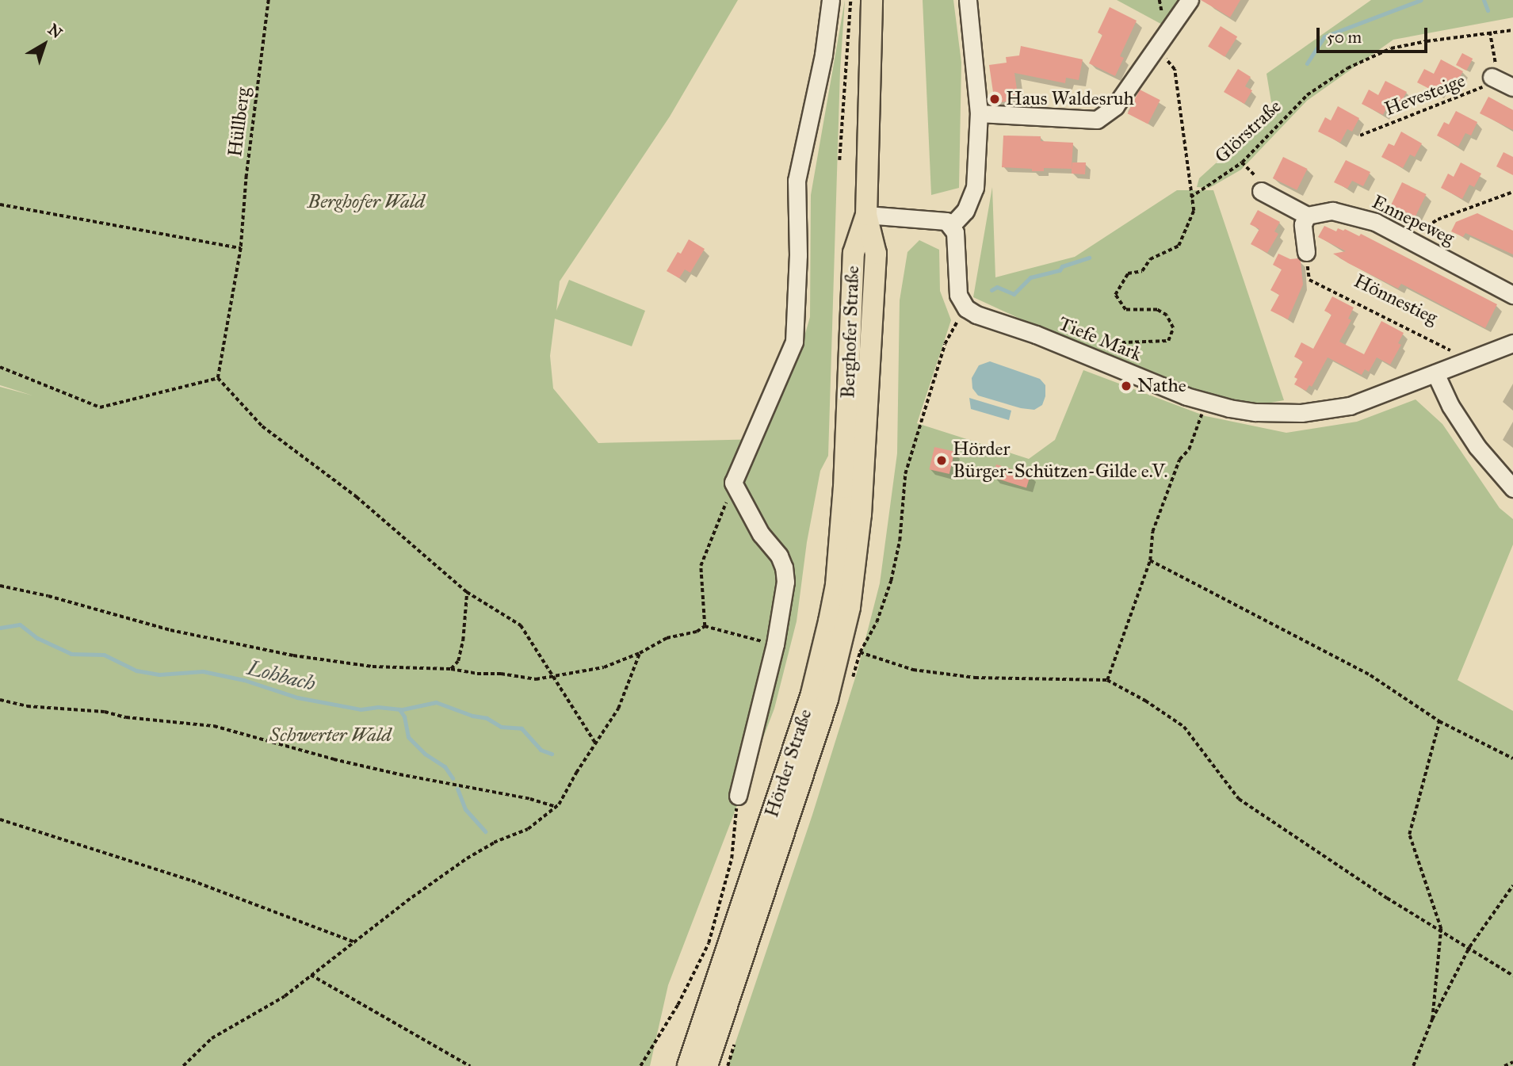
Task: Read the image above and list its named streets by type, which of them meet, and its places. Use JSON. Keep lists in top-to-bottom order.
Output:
{
  "streets": {
    "main road": ["Berghofer Straße", "Hörder Straße"],
    "street": ["Ennepeweg", "Tiefe Mark"],
    "path": [
      "Hevesteige",
      "Hüllberg",
      "Glörstraße",
      "Hönnestieg"
    ]
  },
  "crossings": [
    ["Hönnestieg", "Tiefe Mark"],
    ["Berghofer Straße", "Hörder Straße"]
  ],
  "water": ["Lohbach"],
  "parks": ["Berghofer Wald", "Schwerter Wald"],
  "places": ["Haus Waldesruh", "Nathe", "Hörder Bürger-Schützen-Gilde e.V."],
  "scale_bar": "50 m",
  "north": "top right"
}
